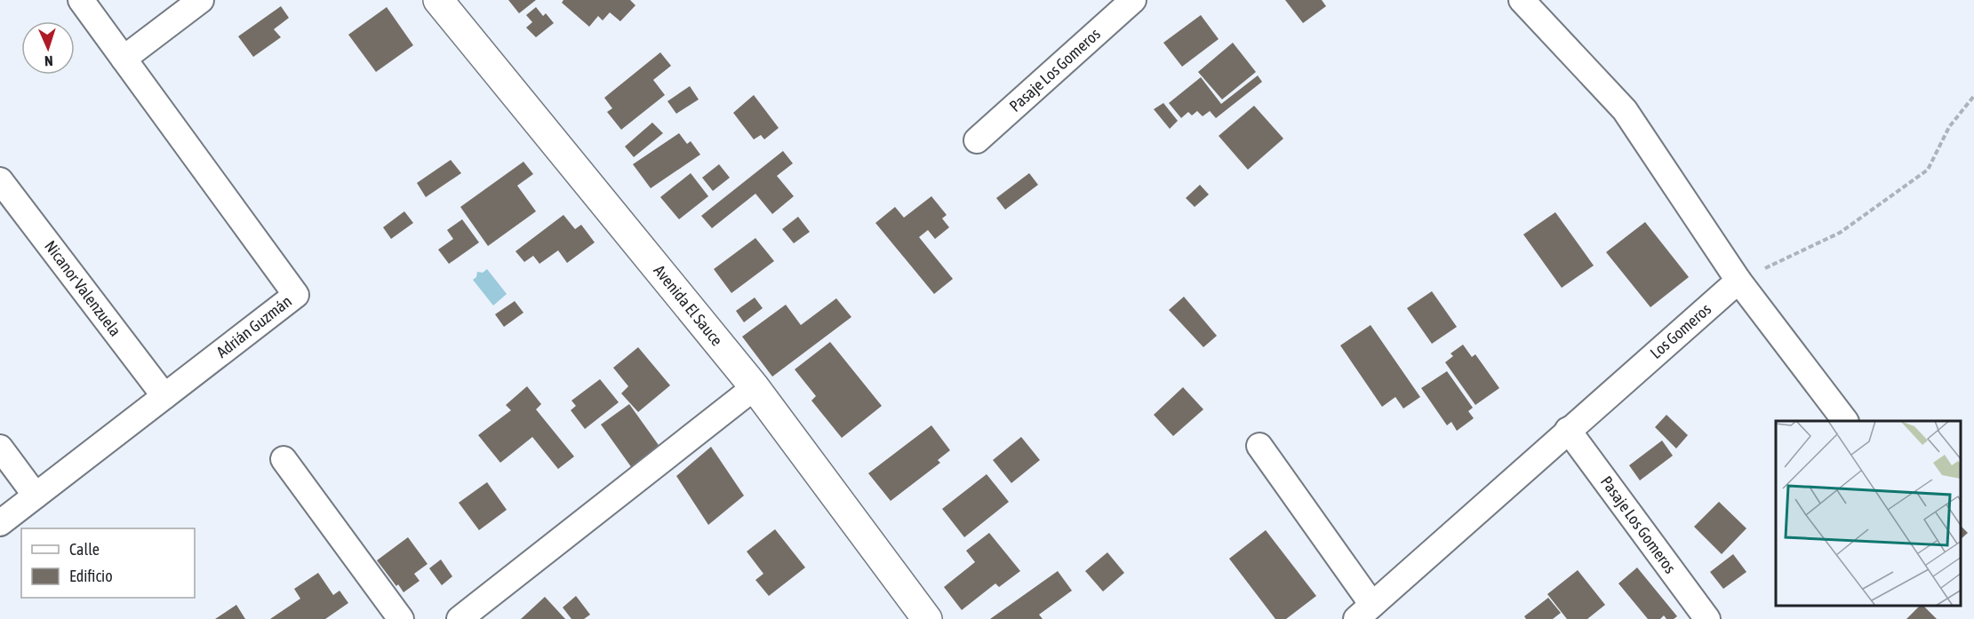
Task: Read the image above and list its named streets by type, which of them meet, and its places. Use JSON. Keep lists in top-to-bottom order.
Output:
{
  "streets": {
    "street": [
      "Pasaje Los Gomeros",
      "Nicanor Valenzuela",
      "Avenida El Sauce",
      "Adrián Guzmán",
      "Los Gomeros"
    ]
  },
  "crossings": [
    ["Pasaje Los Gomeros", "Los Gomeros"],
    ["Nicanor Valenzuela", "Adrián Guzmán"]
  ],
  "legend": ["Calle", "Edificio"],
  "north": "bottom"
}
